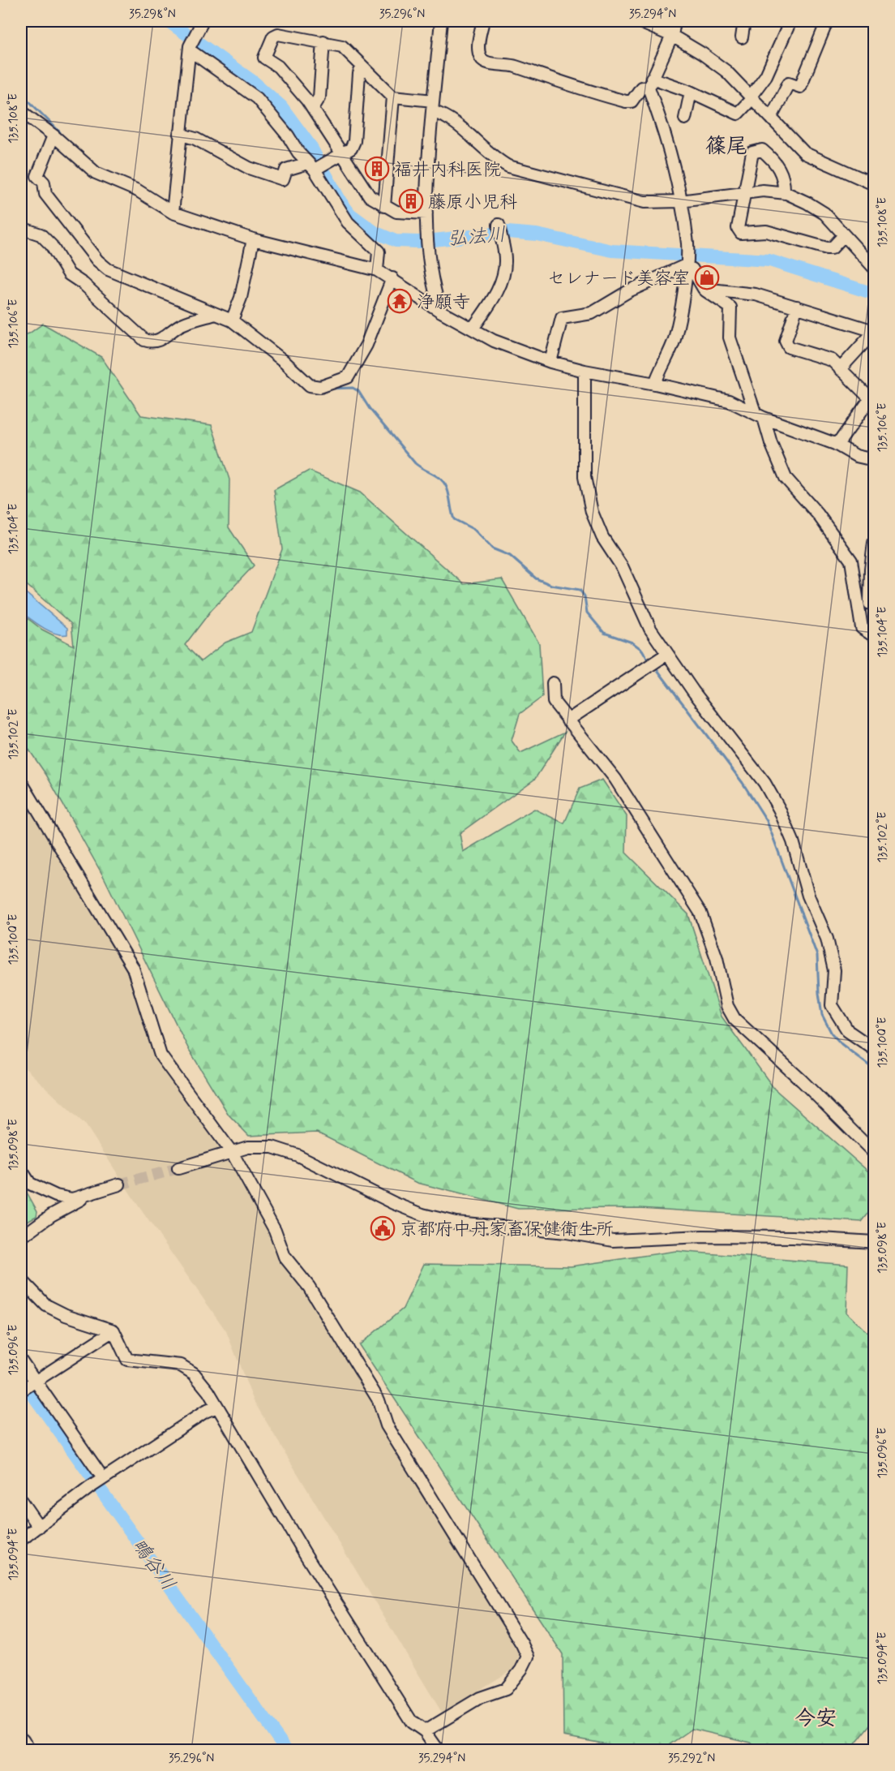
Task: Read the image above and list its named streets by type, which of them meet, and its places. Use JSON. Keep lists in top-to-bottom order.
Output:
{
  "districts": ["篠尾", "今安"],
  "water": ["弘法川", "鴫谷川"],
  "places": {
    "building": ["福井内科医院", "藤原小児科"],
    "shop": ["セレナード美容室"],
    "temple": ["浄願寺"],
    "public building": ["京都府中丹家畜保健衛生所"]
  },
  "coordinates": [
    "35.298°N",
    "35.296°N",
    "35.294°N",
    "135.108°E",
    "135.106°E",
    "135.104°E",
    "135.102°E",
    "135.100°E",
    "135.098°E",
    "135.096°E",
    "135.094°E",
    "35.292°N"
  ]
}
